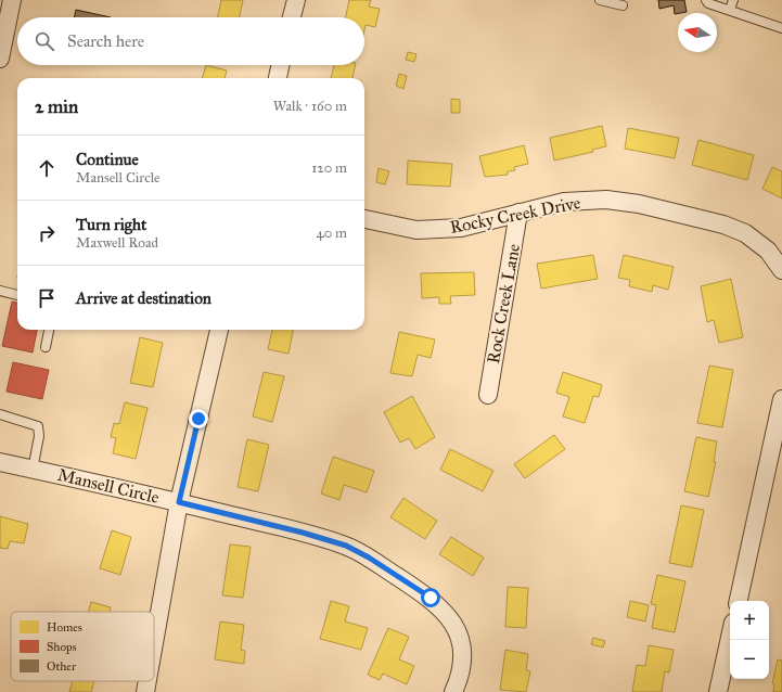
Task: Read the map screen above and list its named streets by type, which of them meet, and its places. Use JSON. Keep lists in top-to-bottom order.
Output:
{
  "streets": {
    "street": ["Rocky Creek Drive", "Rock Creek Lane", "Mansell Circle"]
  },
  "crossings": [
    ["Rocky Creek Drive", "Rock Creek Lane"]
  ],
  "legend": ["Homes", "Shops", "Other"],
  "north": "left",
  "page": {
    "search": "Search here",
    "heading": ["2 min", "Walk · 160 m"],
    "list": [
      ["Continue", "Mansell Circle", "120 m"],
      ["Turn right", "Maxwell Road", "40 m"],
      "Arrive at destination"
    ],
    "map_buttons": ["+", "−"]
  }
}
